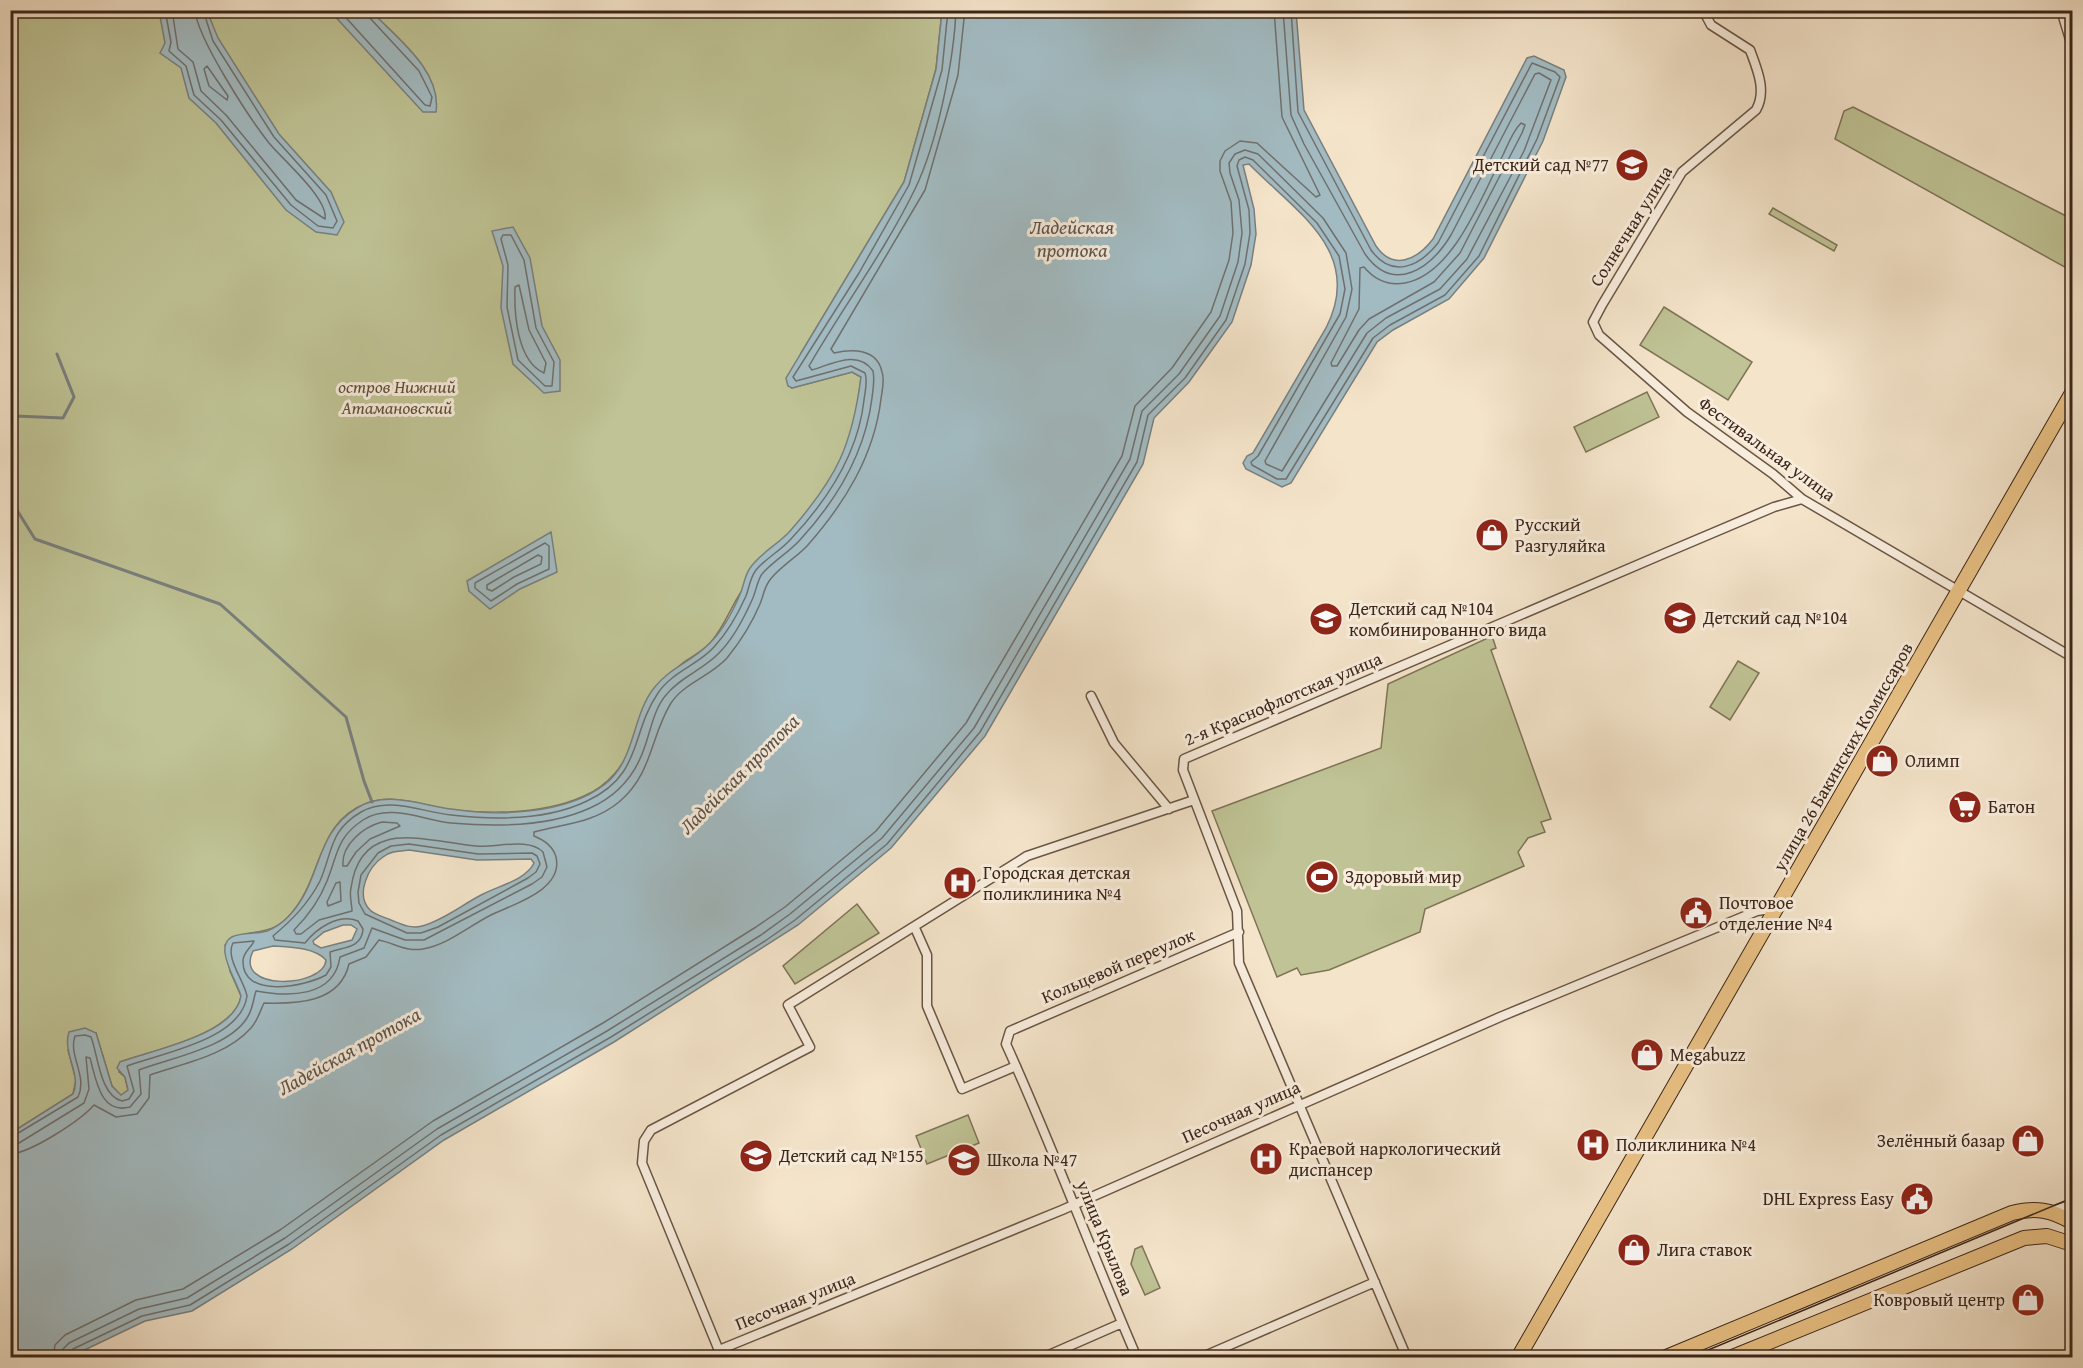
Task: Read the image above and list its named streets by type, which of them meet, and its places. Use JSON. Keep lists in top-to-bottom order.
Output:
{
  "streets": {
    "main road": ["улица 26 Бакинских Комиссаров"],
    "street": [
      "Солнечная улица",
      "Фестивальная улица",
      "2-я Краснофлотская улица",
      "Кольцевой переулок",
      "Песочная улица",
      "улица Крылова"
    ]
  },
  "crossings": [
    ["Солнечная улица", "Фестивальная улица"],
    ["Фестивальная улица", "2-я Краснофлотская улица"],
    ["Фестивальная улица", "улица 26 Бакинских Комиссаров"],
    ["улица 26 Бакинских Комиссаров", "Песочная улица"],
    ["Кольцевой переулок", "улица Крылова"],
    ["Песочная улица", "улица Крылова"]
  ],
  "water": ["Ладейская протока"],
  "parks": ["остров Нижний Атамановский"],
  "places": {
    "school or university": [
      "Детский сад №77",
      "Детский сад №104",
      "Детский сад №104 комбинированного вида",
      "Детский сад №155",
      "Школа №47"
    ],
    "shop": [
      "Русский Разгуляйка",
      "Олимп",
      "Megabuzz",
      "Зелённый базар",
      "Лига ставок",
      "Ковровый центр"
    ],
    "supermarket": ["Батон"],
    "sports": ["Здоровый мир"],
    "hospital": ["Городская детская поликлиника №4", "Поликлиника №4", "Краевой наркологический диспансер"],
    "public building": ["Почтовое отделение №4", "DHL Express Easy"]
  }
}
